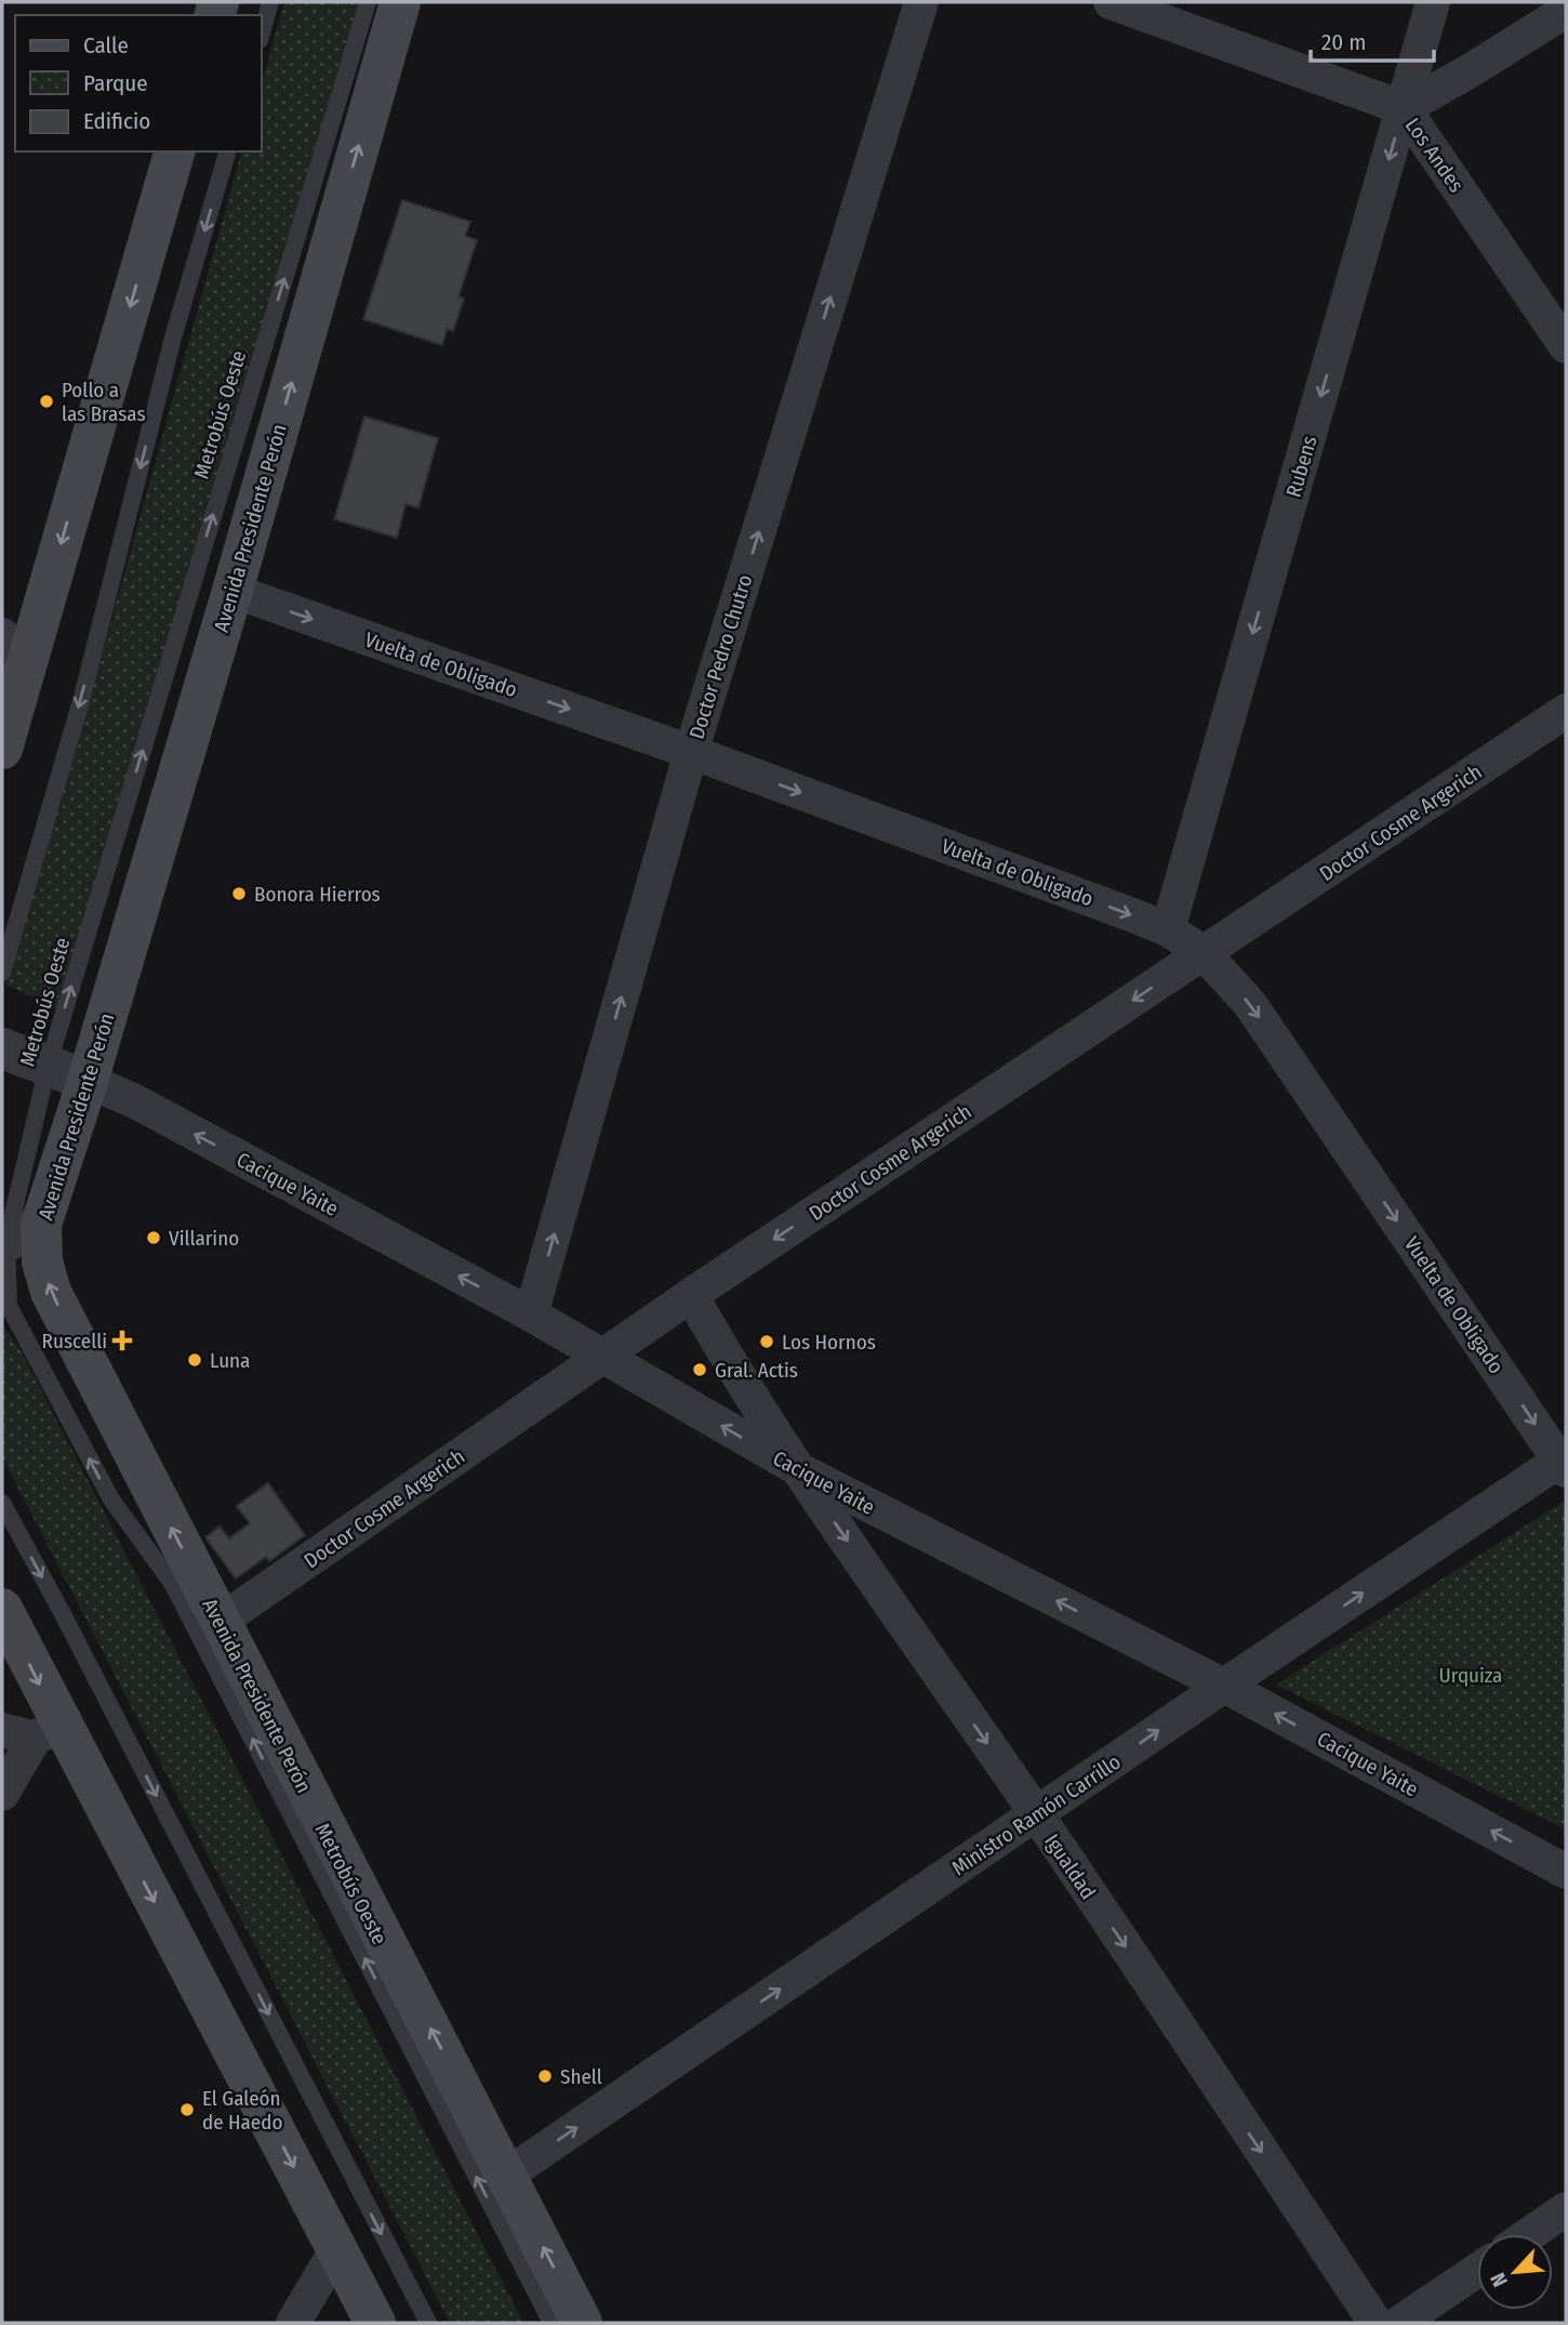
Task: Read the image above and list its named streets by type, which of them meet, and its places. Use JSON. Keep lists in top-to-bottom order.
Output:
{
  "streets": {
    "main road": ["Avenida Presidente Perón"],
    "street": [
      "Los Andes",
      "Rubens",
      "Doctor Pedro Chutro",
      "Vuelta de Obligado",
      "Doctor Cosme Argerich",
      "Cacique Yaite",
      "Ministro Ramón Carrillo",
      "Igualdad"
    ],
    "lane": ["Metrobús Oeste"]
  },
  "crossings": [
    ["Los Andes", "Rubens"],
    ["Metrobús Oeste", "Avenida Presidente Perón"],
    ["Rubens", "Vuelta de Obligado"],
    ["Avenida Presidente Perón", "Vuelta de Obligado"],
    ["Avenida Presidente Perón", "Doctor Cosme Argerich"],
    ["Avenida Presidente Perón", "Cacique Yaite"],
    ["Avenida Presidente Perón", "Ministro Ramón Carrillo"],
    ["Doctor Pedro Chutro", "Vuelta de Obligado"],
    ["Doctor Pedro Chutro", "Cacique Yaite"],
    ["Vuelta de Obligado", "Doctor Cosme Argerich"],
    ["Vuelta de Obligado", "Ministro Ramón Carrillo"],
    ["Doctor Cosme Argerich", "Cacique Yaite"],
    ["Doctor Cosme Argerich", "Igualdad"],
    ["Cacique Yaite", "Ministro Ramón Carrillo"],
    ["Cacique Yaite", "Igualdad"],
    ["Ministro Ramón Carrillo", "Igualdad"]
  ],
  "one_way": [
    "Rubens",
    "Doctor Pedro Chutro",
    "Vuelta de Obligado",
    "Doctor Cosme Argerich",
    "Cacique Yaite",
    "Ministro Ramón Carrillo",
    "Igualdad"
  ],
  "parks": ["Urquiza"],
  "places": {
    "other": [
      "Pollo a las Brasas",
      "Bonora Hierros",
      "Villarino",
      "Los Hornos",
      "Luna",
      "Gral. Actis",
      "Shell",
      "El Galeón de Haedo"
    ],
    "health": ["Ruscelli"]
  },
  "legend": ["Calle", "Parque", "Edificio"],
  "scale_bar": "20 m",
  "north": "bottom left"
}
